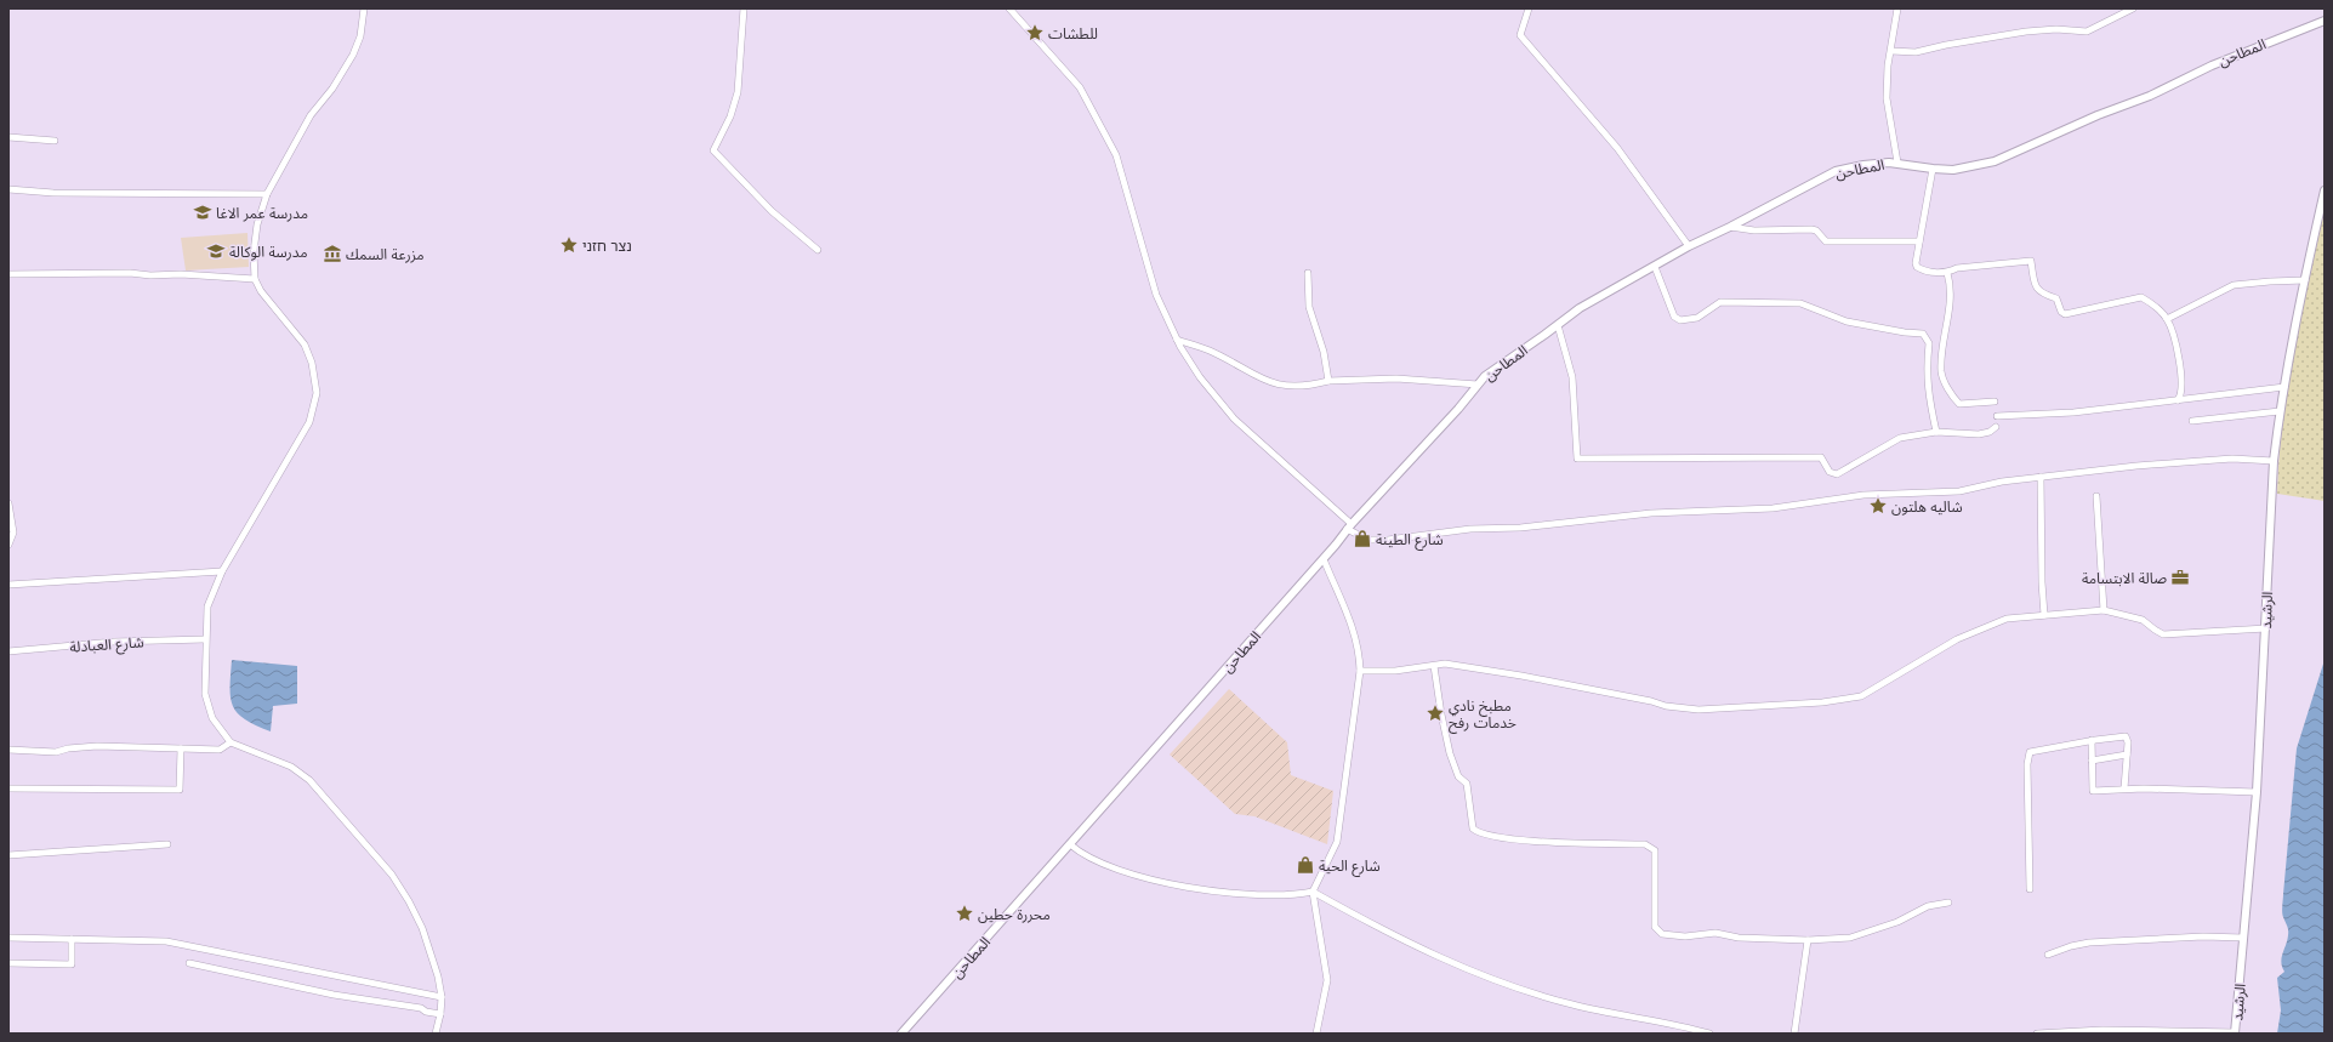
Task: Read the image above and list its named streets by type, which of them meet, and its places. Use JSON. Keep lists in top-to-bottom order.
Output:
{
  "streets": {
    "main road": ["المطاحن", "الرشيد"],
    "street": ["شارع العبادلة"]
  },
  "places": {
    "place": [
      "للطشات",
      "נצר חזני",
      "شاليه هلتون",
      "مطبخ نادي خدمات رفح",
      "محررة حطين"
    ],
    "school or university": ["مدرسة عمر الاغا", "مدرسة الوكالة"],
    "museum": ["مزرعة السمك"],
    "shop": ["شارع الطينة", "شارع الحية"],
    "office": ["صالة الابتسامة"]
  }
}
